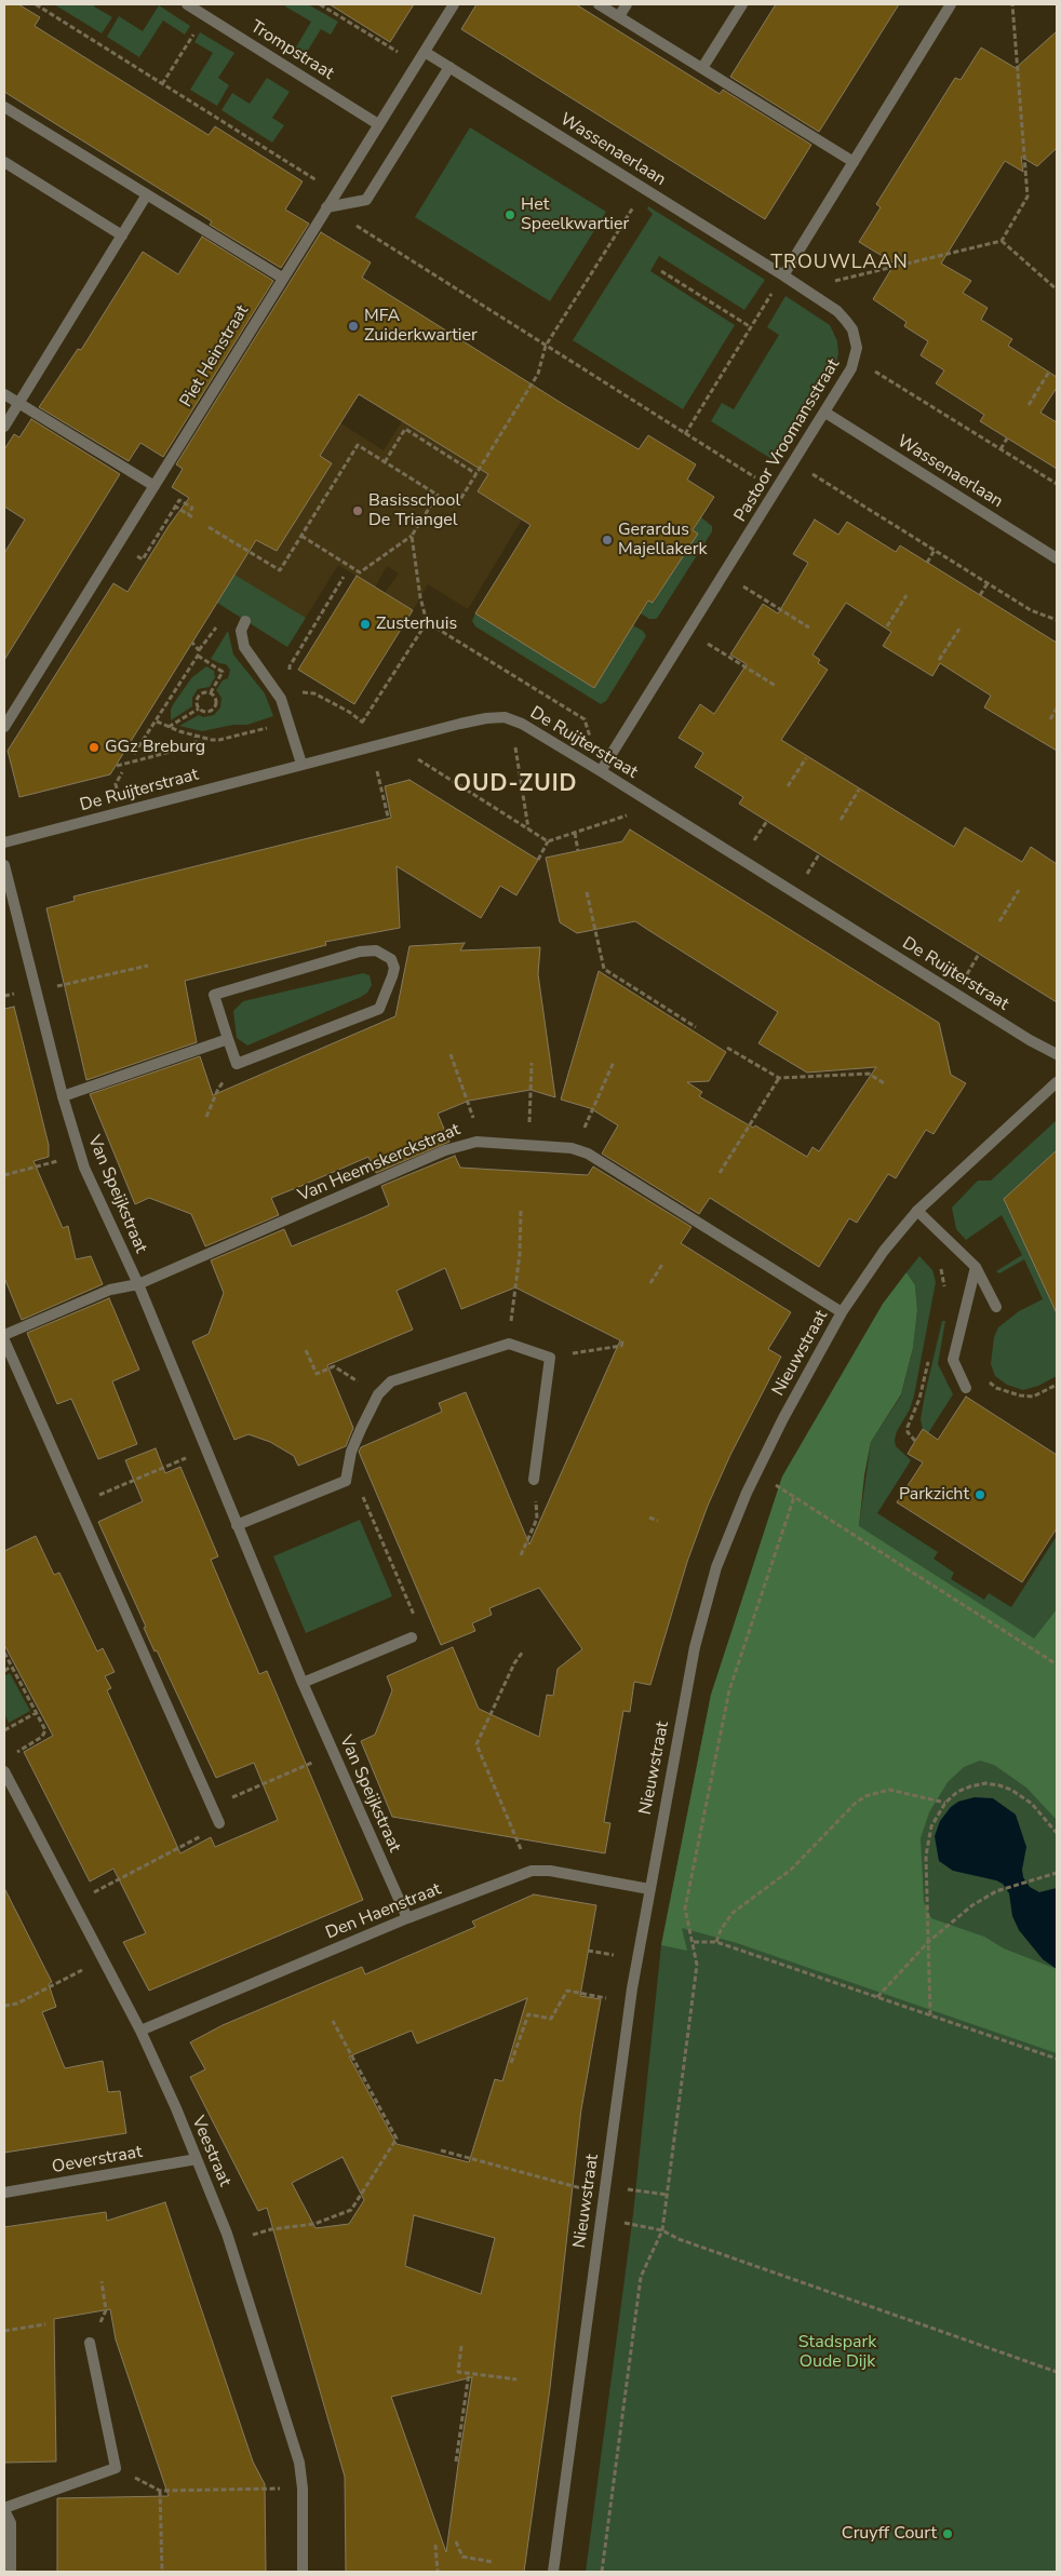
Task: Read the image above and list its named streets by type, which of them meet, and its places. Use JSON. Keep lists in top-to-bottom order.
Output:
{
  "streets": {
    "street": [
      "Trompstraat",
      "Wassenaerlaan",
      "Piet Heinstraat",
      "Pastoor Vroomansstraat",
      "De Ruijterstraat",
      "Van Heemskerckstraat",
      "Van Speijkstraat",
      "Nieuwstraat",
      "Den Haenstraat",
      "Veestraat",
      "Oeverstraat"
    ]
  },
  "crossings": [
    ["Trompstraat", "Piet Heinstraat"],
    ["Wassenaerlaan", "Piet Heinstraat"],
    ["Wassenaerlaan", "Pastoor Vroomansstraat"],
    ["Pastoor Vroomansstraat", "De Ruijterstraat"],
    ["Van Heemskerckstraat", "Van Speijkstraat"],
    ["Van Heemskerckstraat", "Nieuwstraat"],
    ["Van Speijkstraat", "Den Haenstraat"],
    ["Nieuwstraat", "Den Haenstraat"],
    ["Den Haenstraat", "Veestraat"],
    ["Veestraat", "Oeverstraat"]
  ],
  "districts": ["TROUWLAAN", "OUD-ZUID"],
  "parks": ["Stadspark Oude Dijk"],
  "places": [
    "Het Speelkwartier",
    "MFA Zuiderkwartier",
    "Basisschool De Triangel",
    "Gerardus Majellakerk",
    "Zusterhuis",
    "GGz Breburg",
    "Parkzicht",
    "Cruyff Court"
  ]
}
